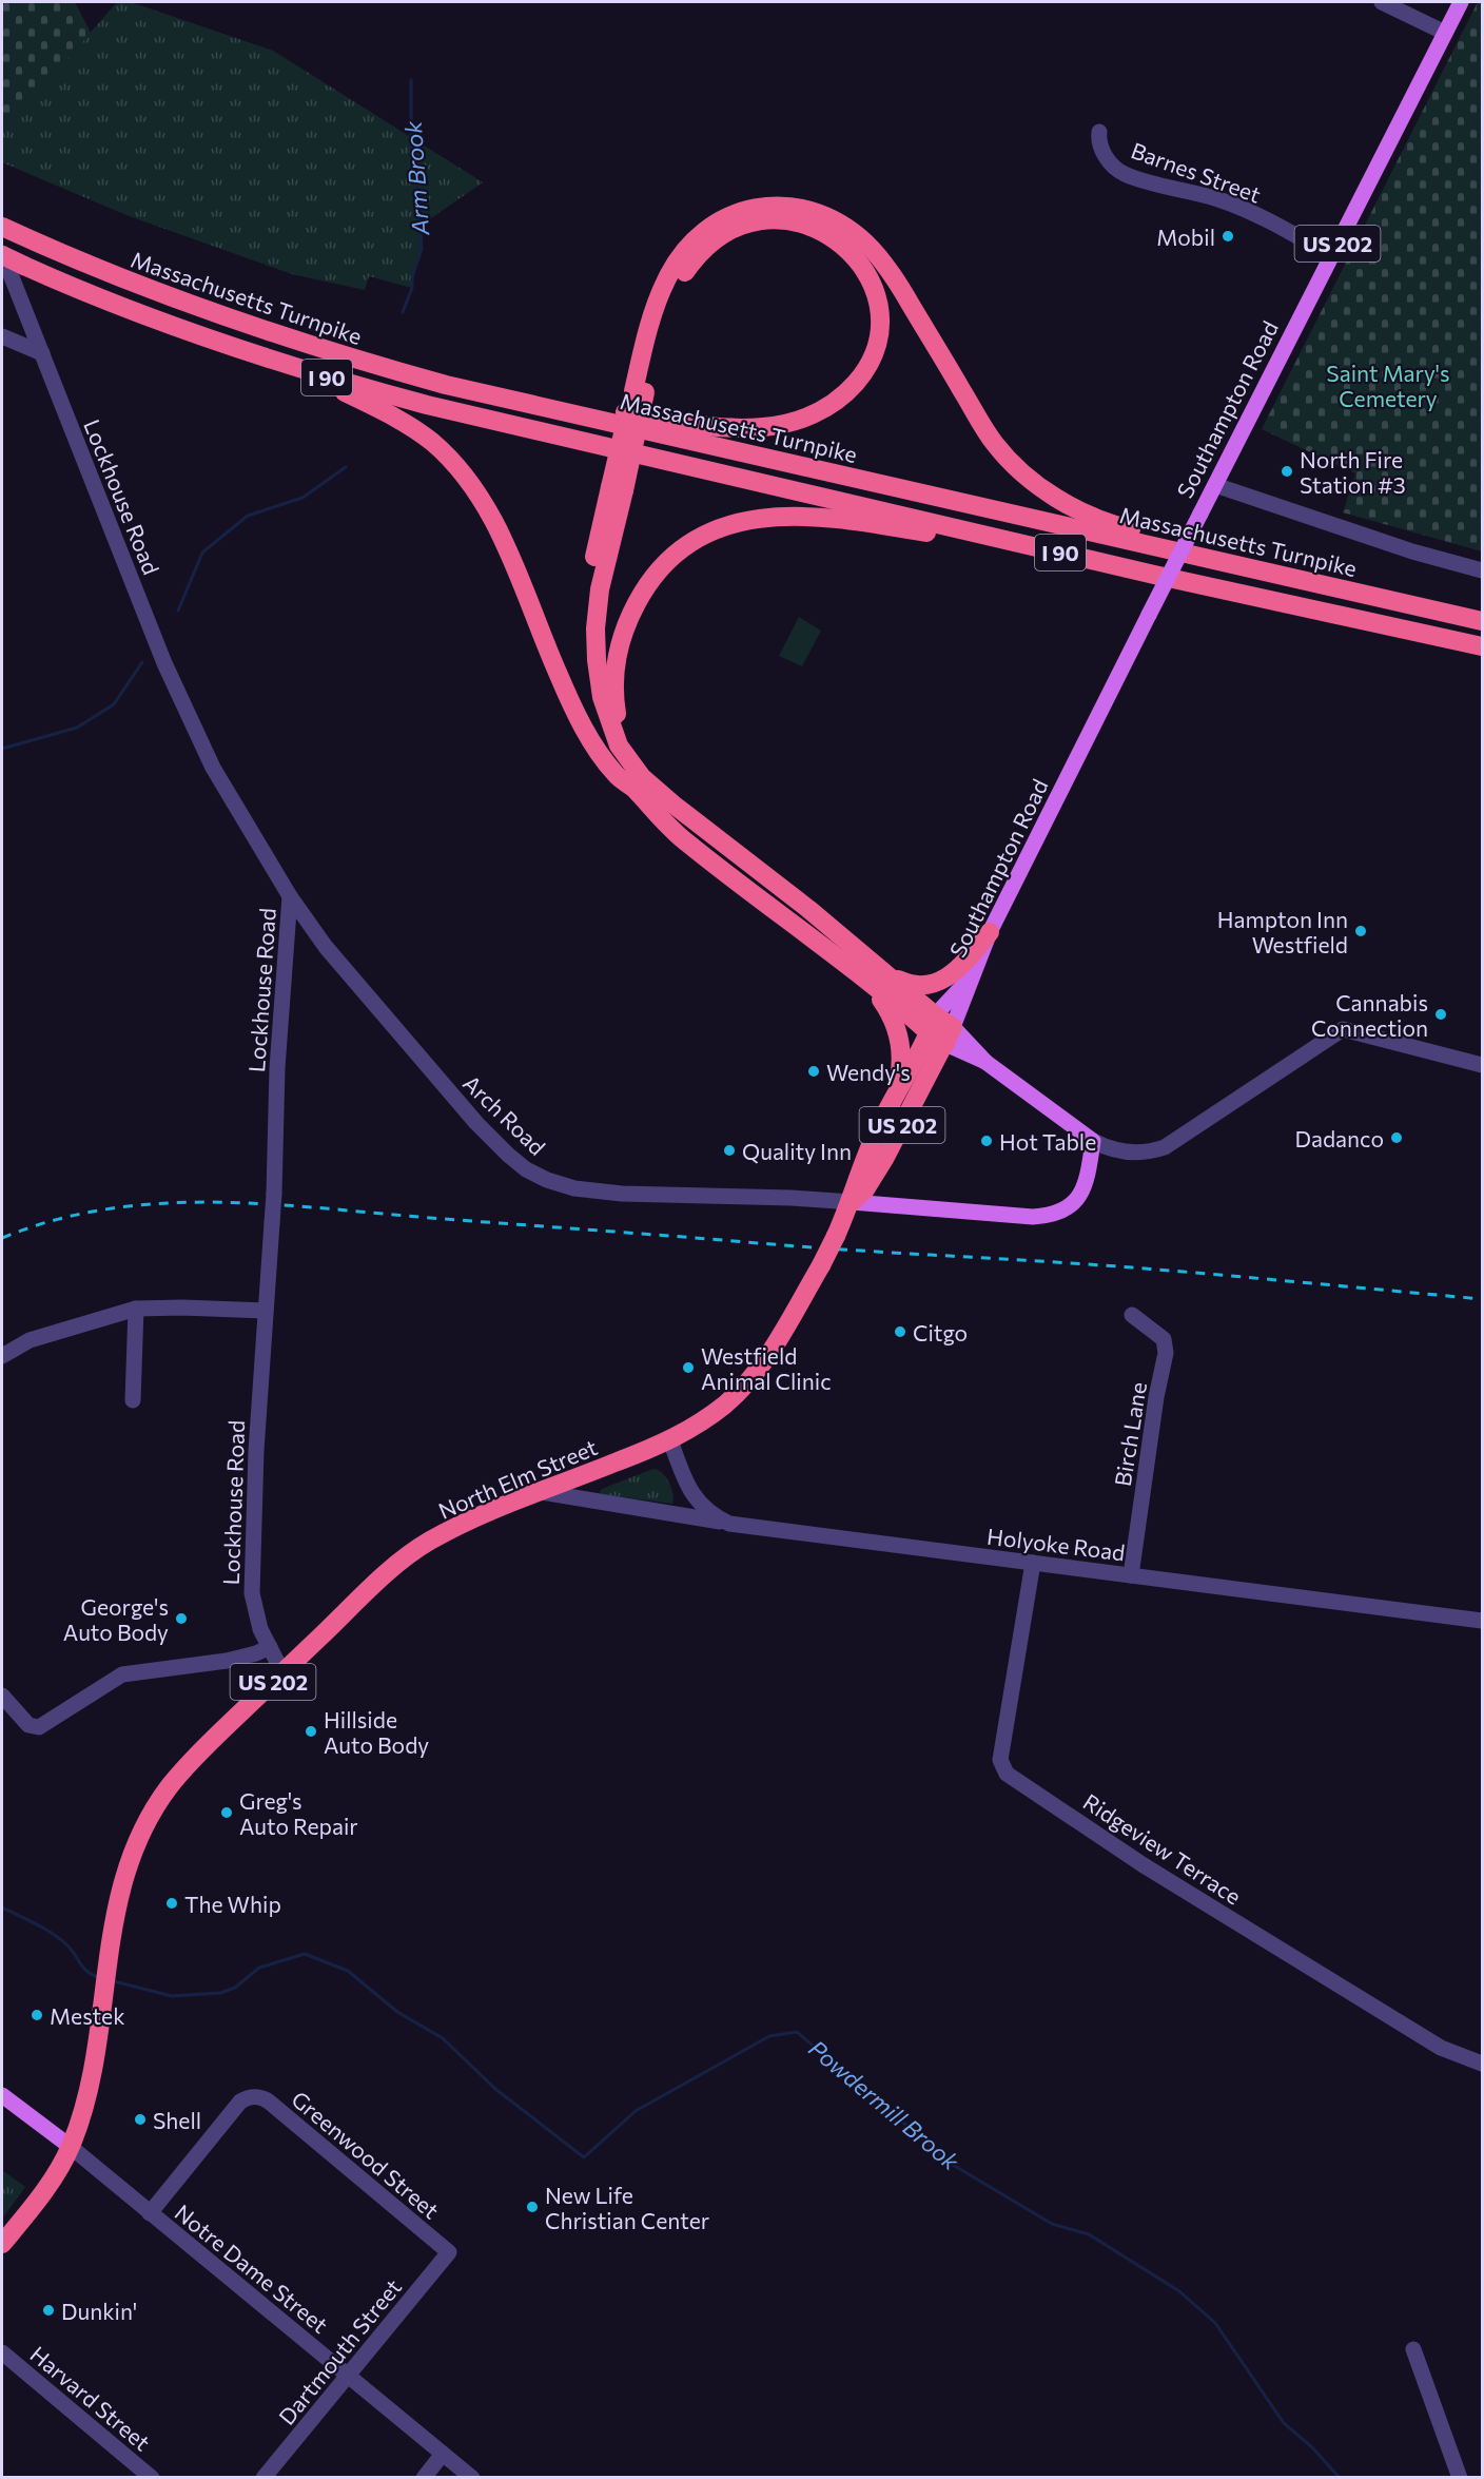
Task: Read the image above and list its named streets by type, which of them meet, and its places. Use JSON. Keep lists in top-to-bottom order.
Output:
{
  "streets": {
    "highway": [
      "US 202",
      "Massachusetts Turnpike",
      "I 90",
      "Southampton Road",
      "North Elm Street"
    ],
    "main road": ["Notre Dame Street"],
    "street": [
      "Barnes Street",
      "Lockhouse Road",
      "Arch Road",
      "Birch Lane",
      "Holyoke Road",
      "Ridgeview Terrace",
      "Greenwood Street",
      "Dartmouth Street",
      "Harvard Street"
    ]
  },
  "crossings": [
    ["Barnes Street", "Southampton Road"],
    ["I 90", "Lockhouse Road"],
    ["Southampton Road", "Arch Road"],
    ["Southampton Road", "North Elm Street"],
    ["Lockhouse Road", "Arch Road"],
    ["Lockhouse Road", "North Elm Street"],
    ["Birch Lane", "Holyoke Road"],
    ["North Elm Street", "Holyoke Road"],
    ["North Elm Street", "Notre Dame Street"],
    ["Holyoke Road", "Ridgeview Terrace"],
    ["Greenwood Street", "Notre Dame Street"],
    ["Greenwood Street", "Dartmouth Street"],
    ["Notre Dame Street", "Dartmouth Street"]
  ],
  "water": ["Arm Brook", "Powdermill Brook"],
  "parks": ["Saint Mary's Cemetery"],
  "places": [
    "Mobil",
    "North Fire Station #3",
    "Hampton Inn Westfield",
    "Cannabis Connection",
    "Wendy's",
    "Dadanco",
    "Hot Table",
    "Quality Inn",
    "Citgo",
    "Westfield Animal Clinic",
    "George's Auto Body",
    "Hillside Auto Body",
    "Greg's Auto Repair",
    "The Whip",
    "Mestek",
    "Shell",
    "New Life Christian Center",
    "Dunkin'"
  ]
}
